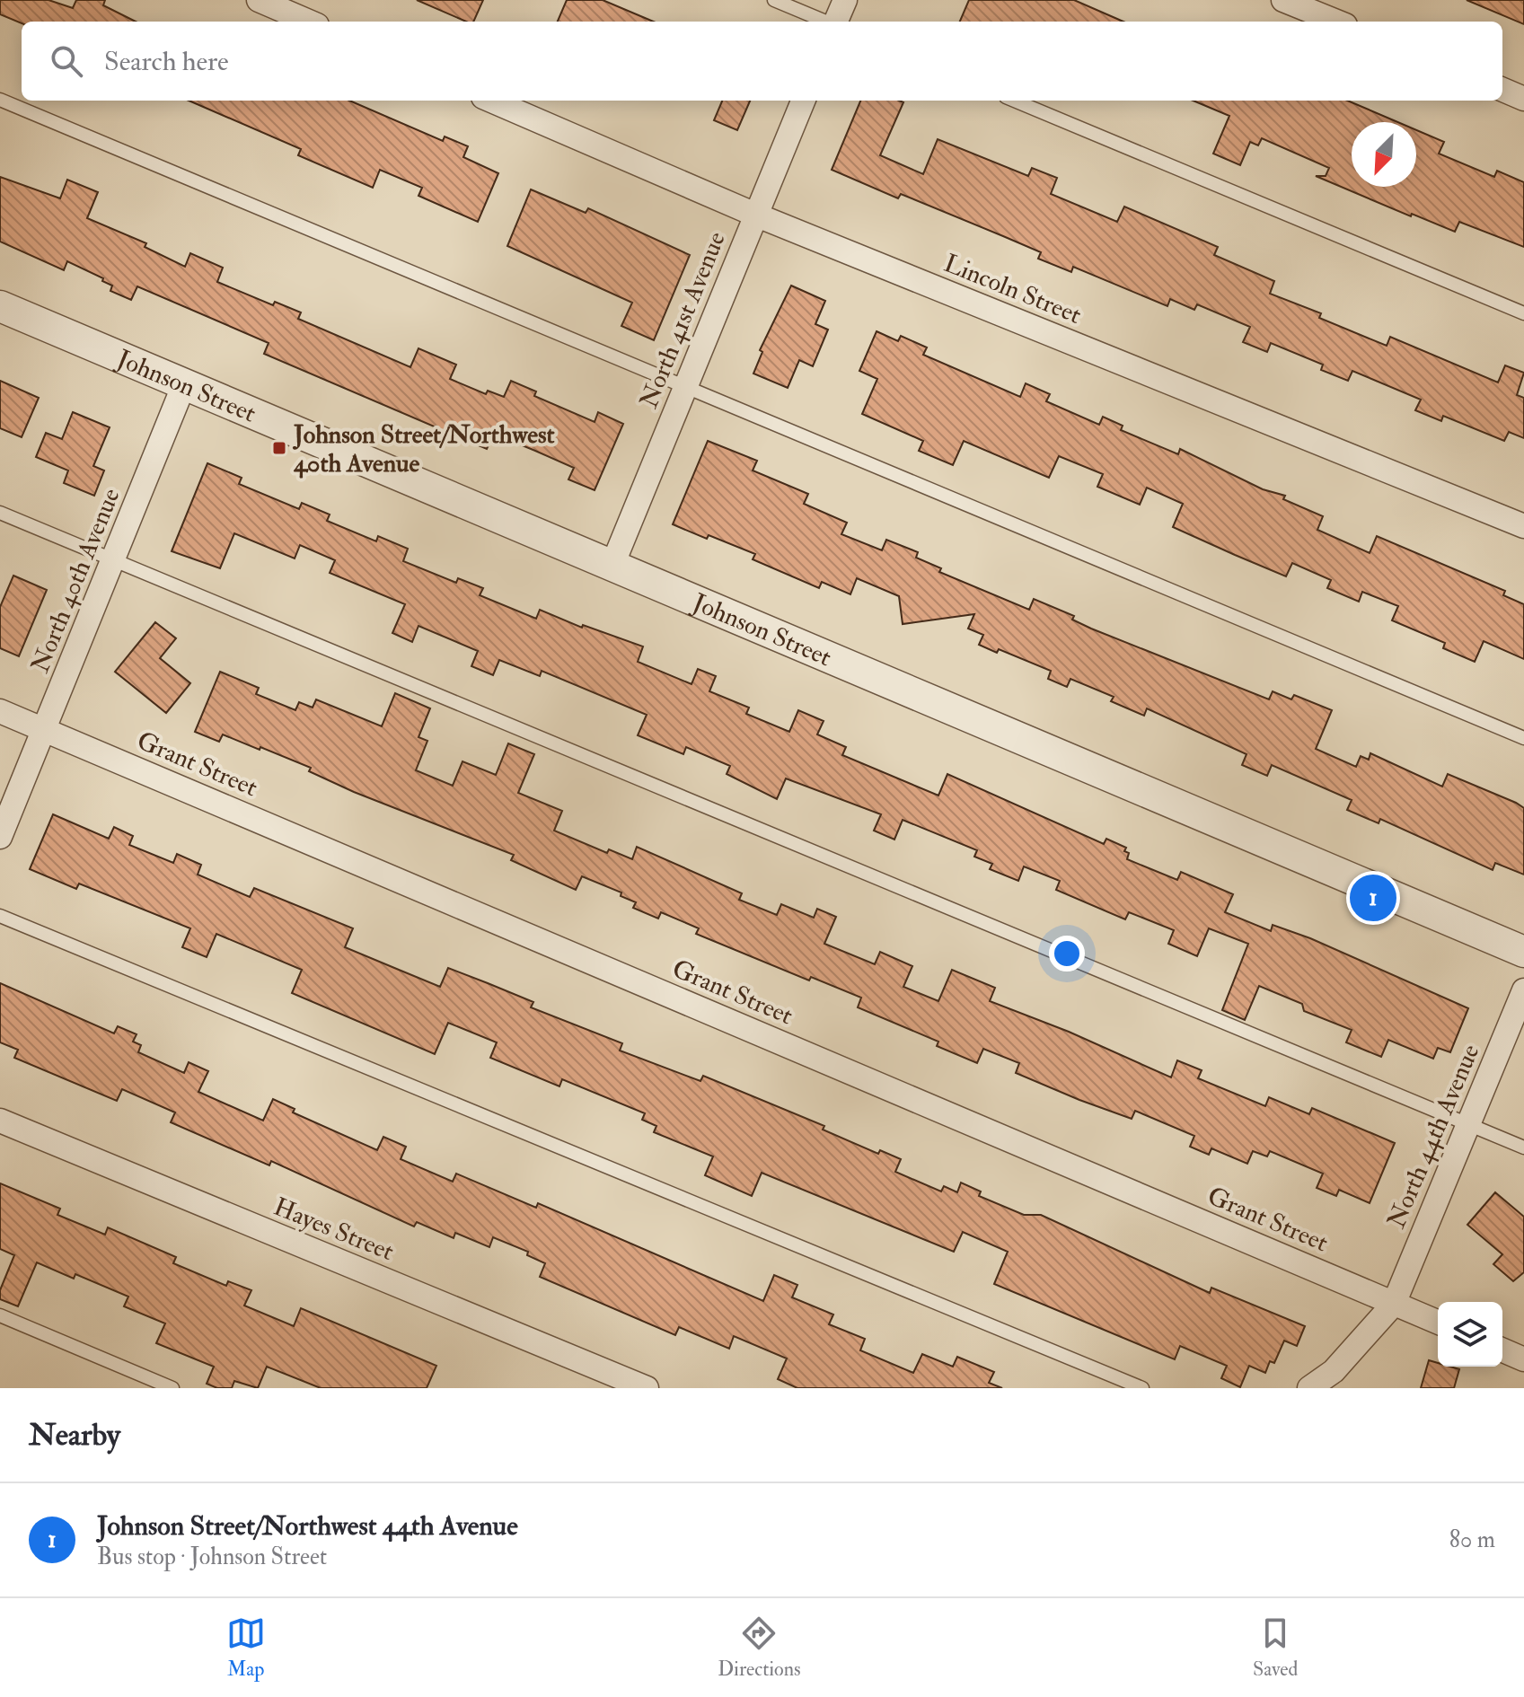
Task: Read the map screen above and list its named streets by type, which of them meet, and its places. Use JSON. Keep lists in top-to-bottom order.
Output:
{
  "streets": {
    "street": [
      "Lincoln Street",
      "North 41st Avenue",
      "Johnson Street",
      "North 40th Avenue",
      "Grant Street",
      "North 44th Avenue",
      "Hayes Street"
    ]
  },
  "crossings": [
    ["Lincoln Street", "North 41st Avenue"],
    ["North 41st Avenue", "Johnson Street"],
    ["Johnson Street", "North 40th Avenue"],
    ["North 40th Avenue", "Grant Street"],
    ["Grant Street", "North 44th Avenue"]
  ],
  "places": {
    "transit": ["Johnson Street/Northwest 40th Avenue"]
  },
  "north": "bottom left",
  "page": {
    "search": "Search here",
    "pins": "1",
    "heading": "Nearby",
    "list": [
      {
        "mark": "1",
        "name": "Johnson Street/Northwest 44th Avenue",
        "note": "Bus stop · Johnson Street",
        "value": "80 m"
      }
    ],
    "nav": ["Map", "Directions", "Saved"]
  }
}
